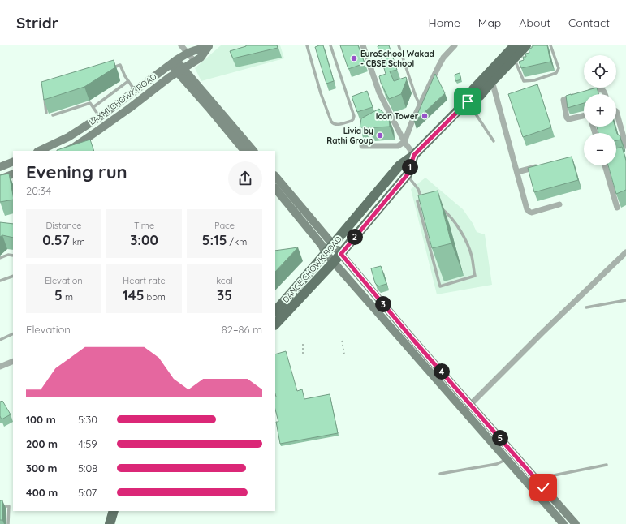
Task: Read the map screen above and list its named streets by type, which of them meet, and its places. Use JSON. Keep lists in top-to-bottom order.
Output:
{
  "streets": {
    "main road": ["LAXMI CHOWK ROAD", "DANGE CHOWK ROAD"]
  },
  "places": ["EuroSchool Wakad - CBSE School", "Icon Tower", "Livia by Rathi Group"],
  "page": {
    "header": "Stridr",
    "nav": [
      "Home",
      "Map",
      "About",
      "Contact"
    ],
    "map_buttons": ["+", "−"],
    "heading": ["Evening run", "20:34"],
    "pins": [
      "1",
      "2",
      "3",
      "4",
      "5"
    ],
    "stats": [
      ["Distance", "0.57 km"],
      ["Time", "3:00"],
      ["Pace", "5:15 /km"],
      ["Elevation", "5 m"],
      ["Heart rate", "145 bpm"],
      ["kcal", "35"]
    ],
    "chart": ["Elevation", "82–86 m"],
    "list": [
      {
        "name": "100 m",
        "note": "5:30"
      },
      {
        "name": "200 m",
        "note": "4:59"
      },
      {
        "name": "300 m",
        "note": "5:08"
      },
      {
        "name": "400 m",
        "note": "5:07"
      }
    ]
  }
}
